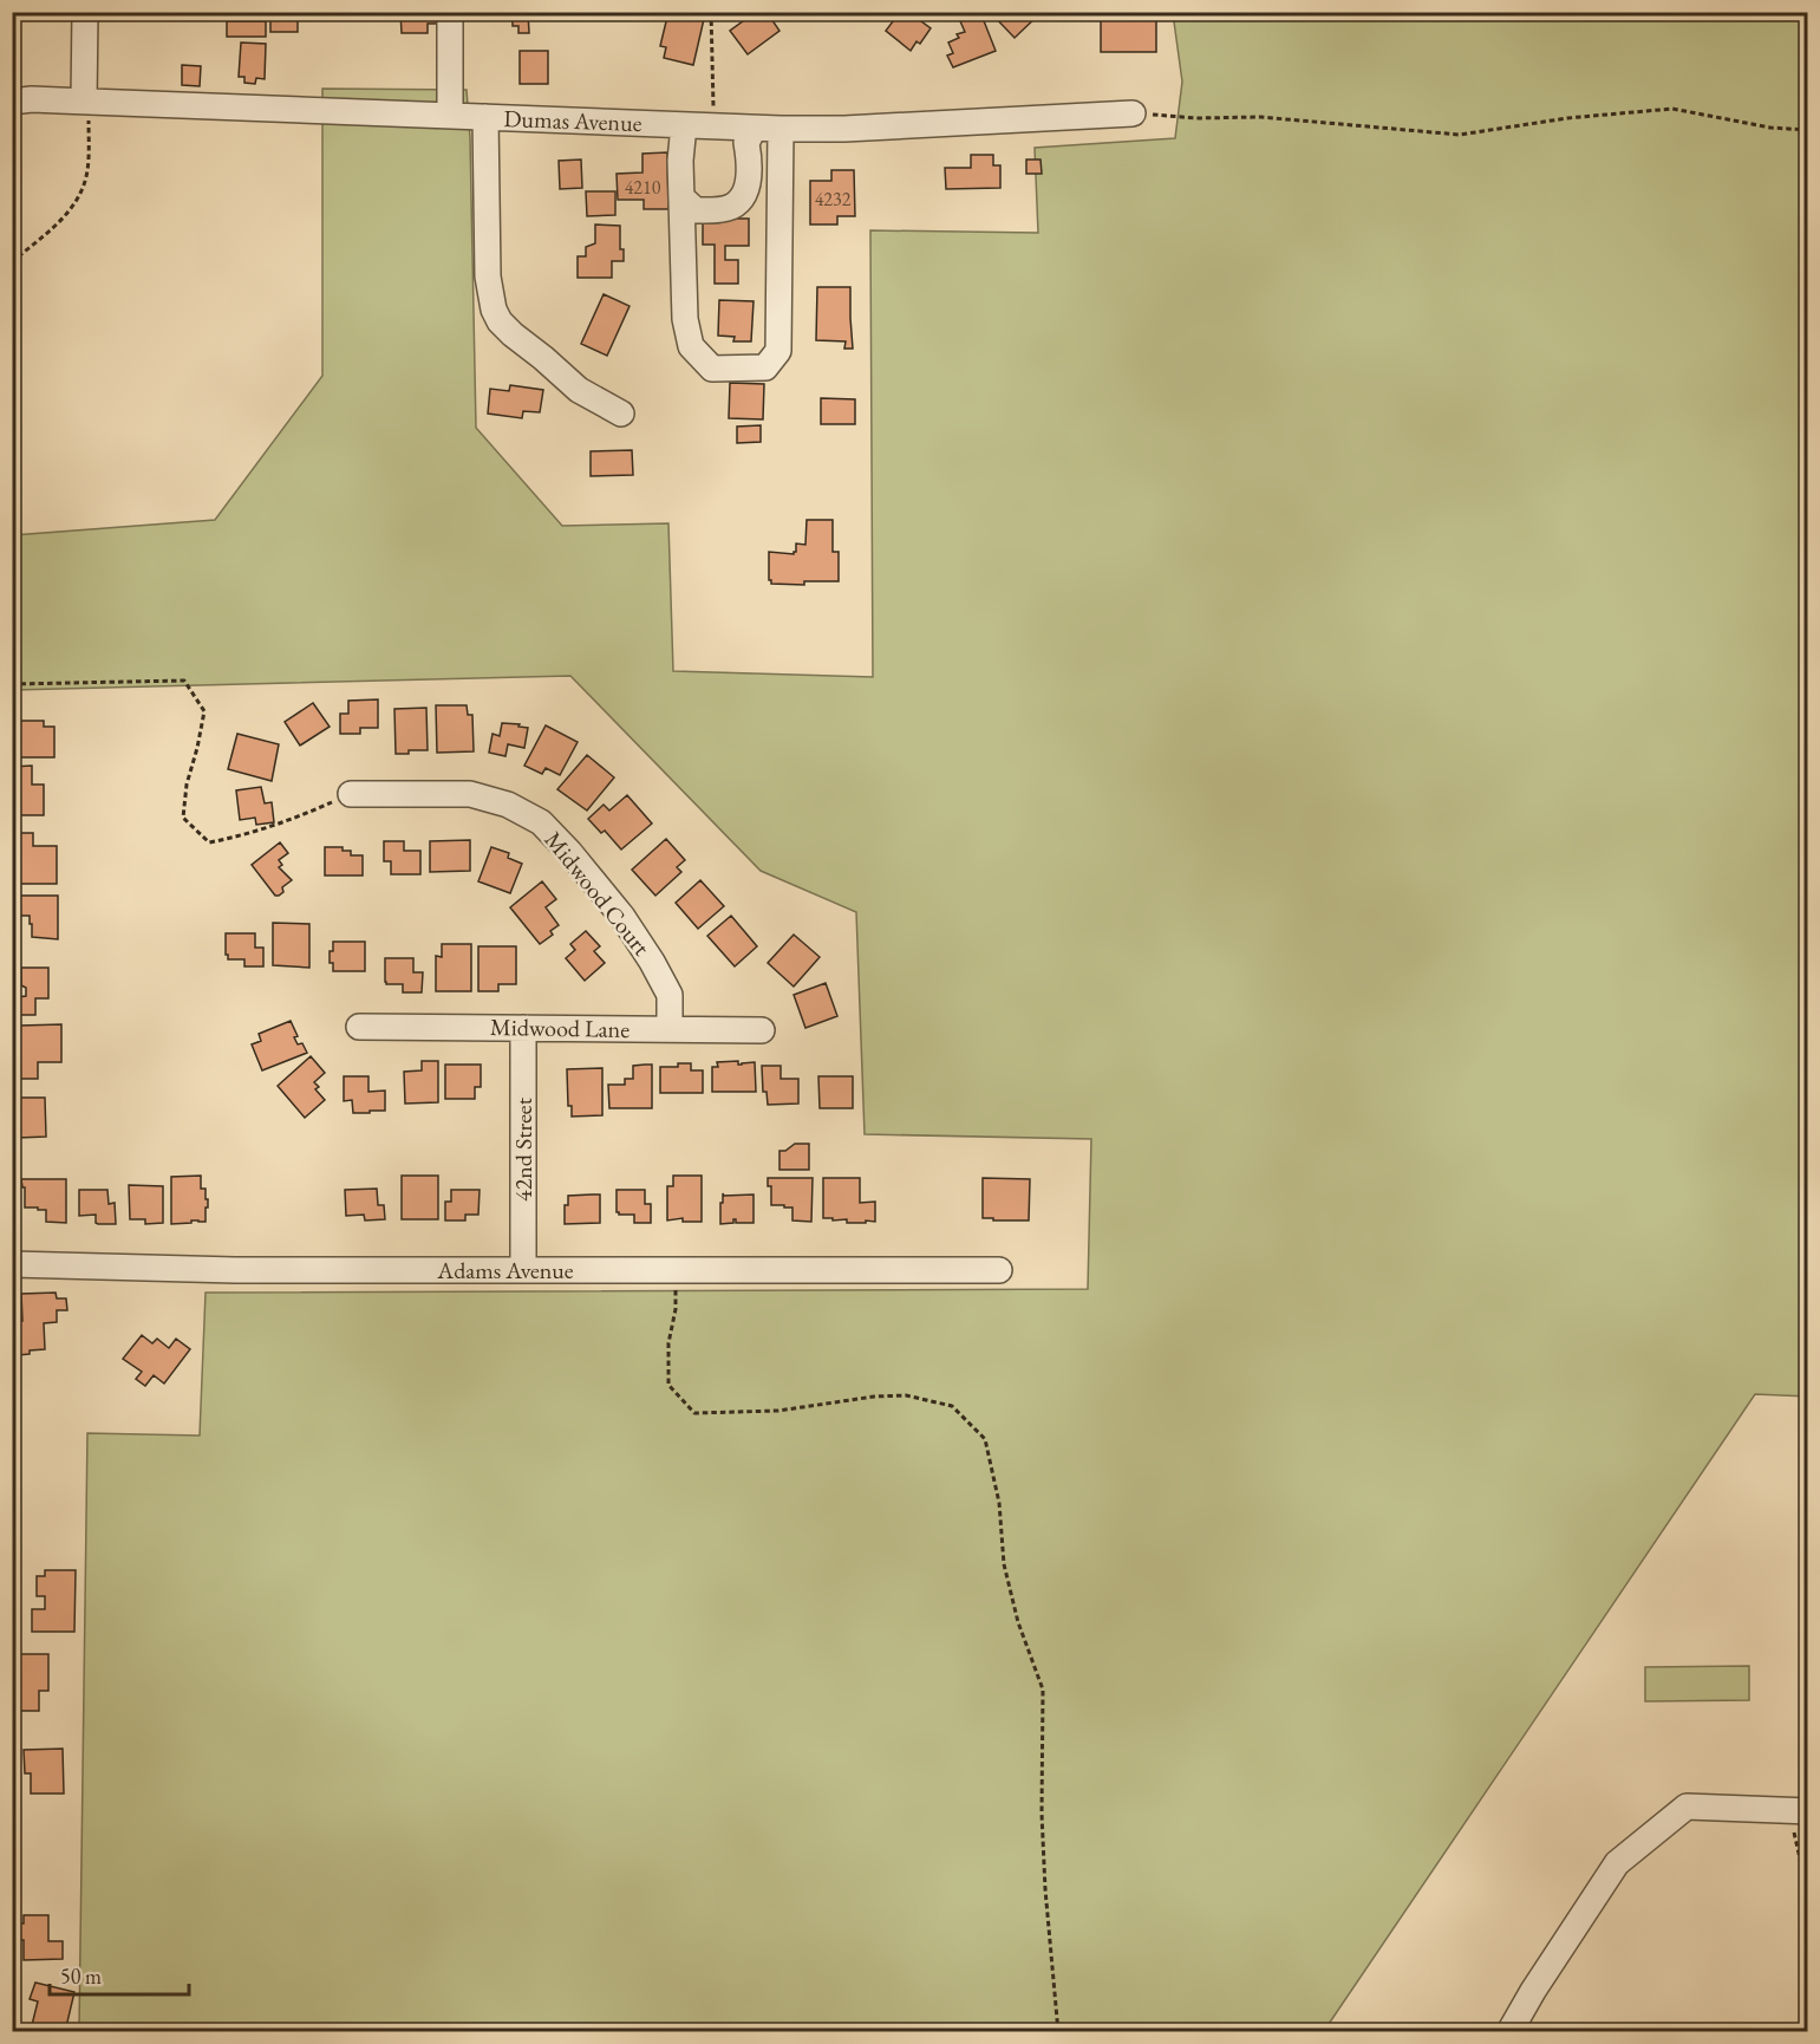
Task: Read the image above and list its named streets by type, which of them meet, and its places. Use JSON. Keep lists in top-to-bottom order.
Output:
{
  "streets": {
    "street": [
      "Dumas Avenue",
      "Midwood Court",
      "Midwood Lane",
      "42nd Street",
      "Adams Avenue"
    ]
  },
  "crossings": [
    ["Midwood Court", "Midwood Lane"],
    ["Midwood Lane", "42nd Street"],
    ["42nd Street", "Adams Avenue"]
  ],
  "house_numbers": ["4210", "4232"],
  "scale_bar": "50 m"
}
